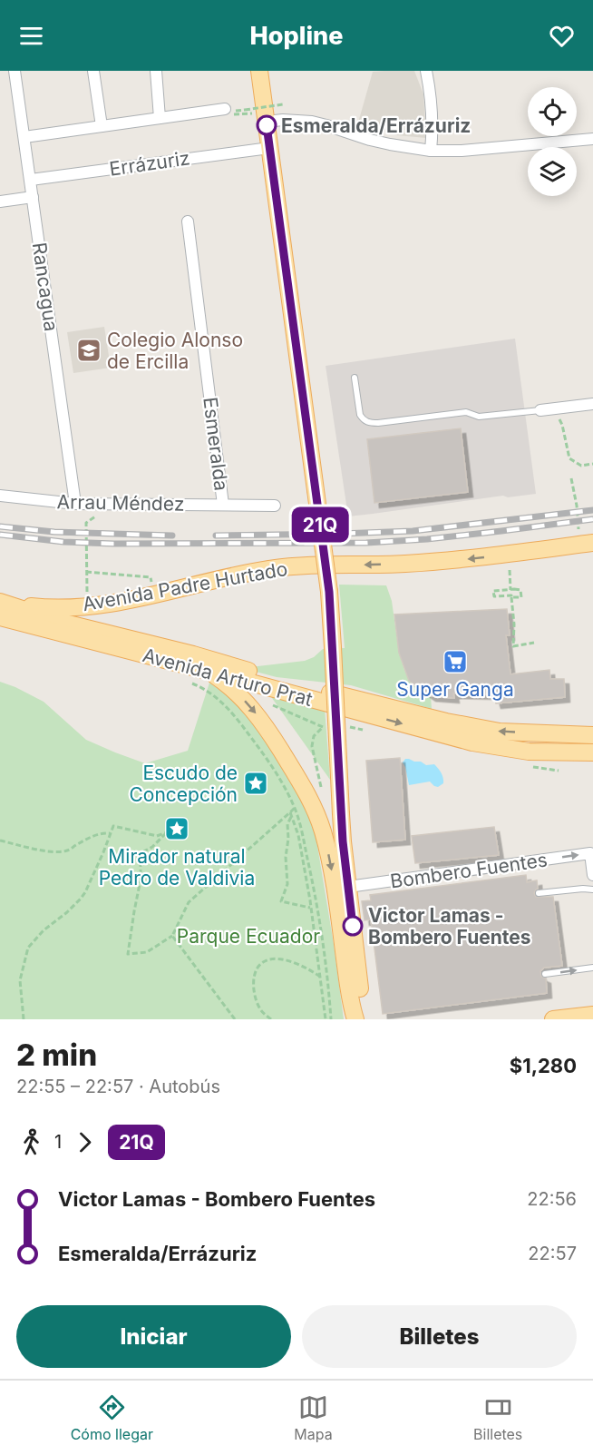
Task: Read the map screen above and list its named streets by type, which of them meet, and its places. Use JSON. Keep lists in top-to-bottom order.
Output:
{
  "streets": {
    "main road": ["Avenida Padre Hurtado", "Avenida Arturo Prat"],
    "street": [
      "Errázuriz",
      "Rancagua",
      "Esmeralda",
      "Arrau Méndez",
      "Bombero Fuentes"
    ]
  },
  "crossings": [
    ["Errázuriz", "Rancagua"],
    ["Rancagua", "Arrau Méndez"],
    ["Esmeralda", "Arrau Méndez"],
    ["Avenida Padre Hurtado", "Avenida Arturo Prat"]
  ],
  "one_way": ["Bombero Fuentes"],
  "parks": ["Parque Ecuador"],
  "places": {
    "other": ["Esmeralda/Errázuriz", "Victor Lamas - Bombero Fuentes"],
    "school or university": ["Colegio Alonso de Ercilla"],
    "supermarket": ["Super Ganga"],
    "place": ["Escudo de Concepción", "Mirador natural Pedro de Valdivia"]
  },
  "lines": ["bus line 21Q"],
  "page": {
    "header": "Hopline",
    "on_map": "21Q",
    "heading": ["2 min", "22:55 – 22:57 · Autobús", "$1,280"],
    "legs": ["1", "21Q"],
    "list": [
      {
        "name": "Victor Lamas - Bombero Fuentes",
        "value": "22:56"
      },
      {
        "name": "Esmeralda/Errázuriz",
        "value": "22:57"
      }
    ],
    "buttons": ["Iniciar", "Billetes"],
    "tabs": ["Cómo llegar", "Mapa", "Billetes"]
  }
}
